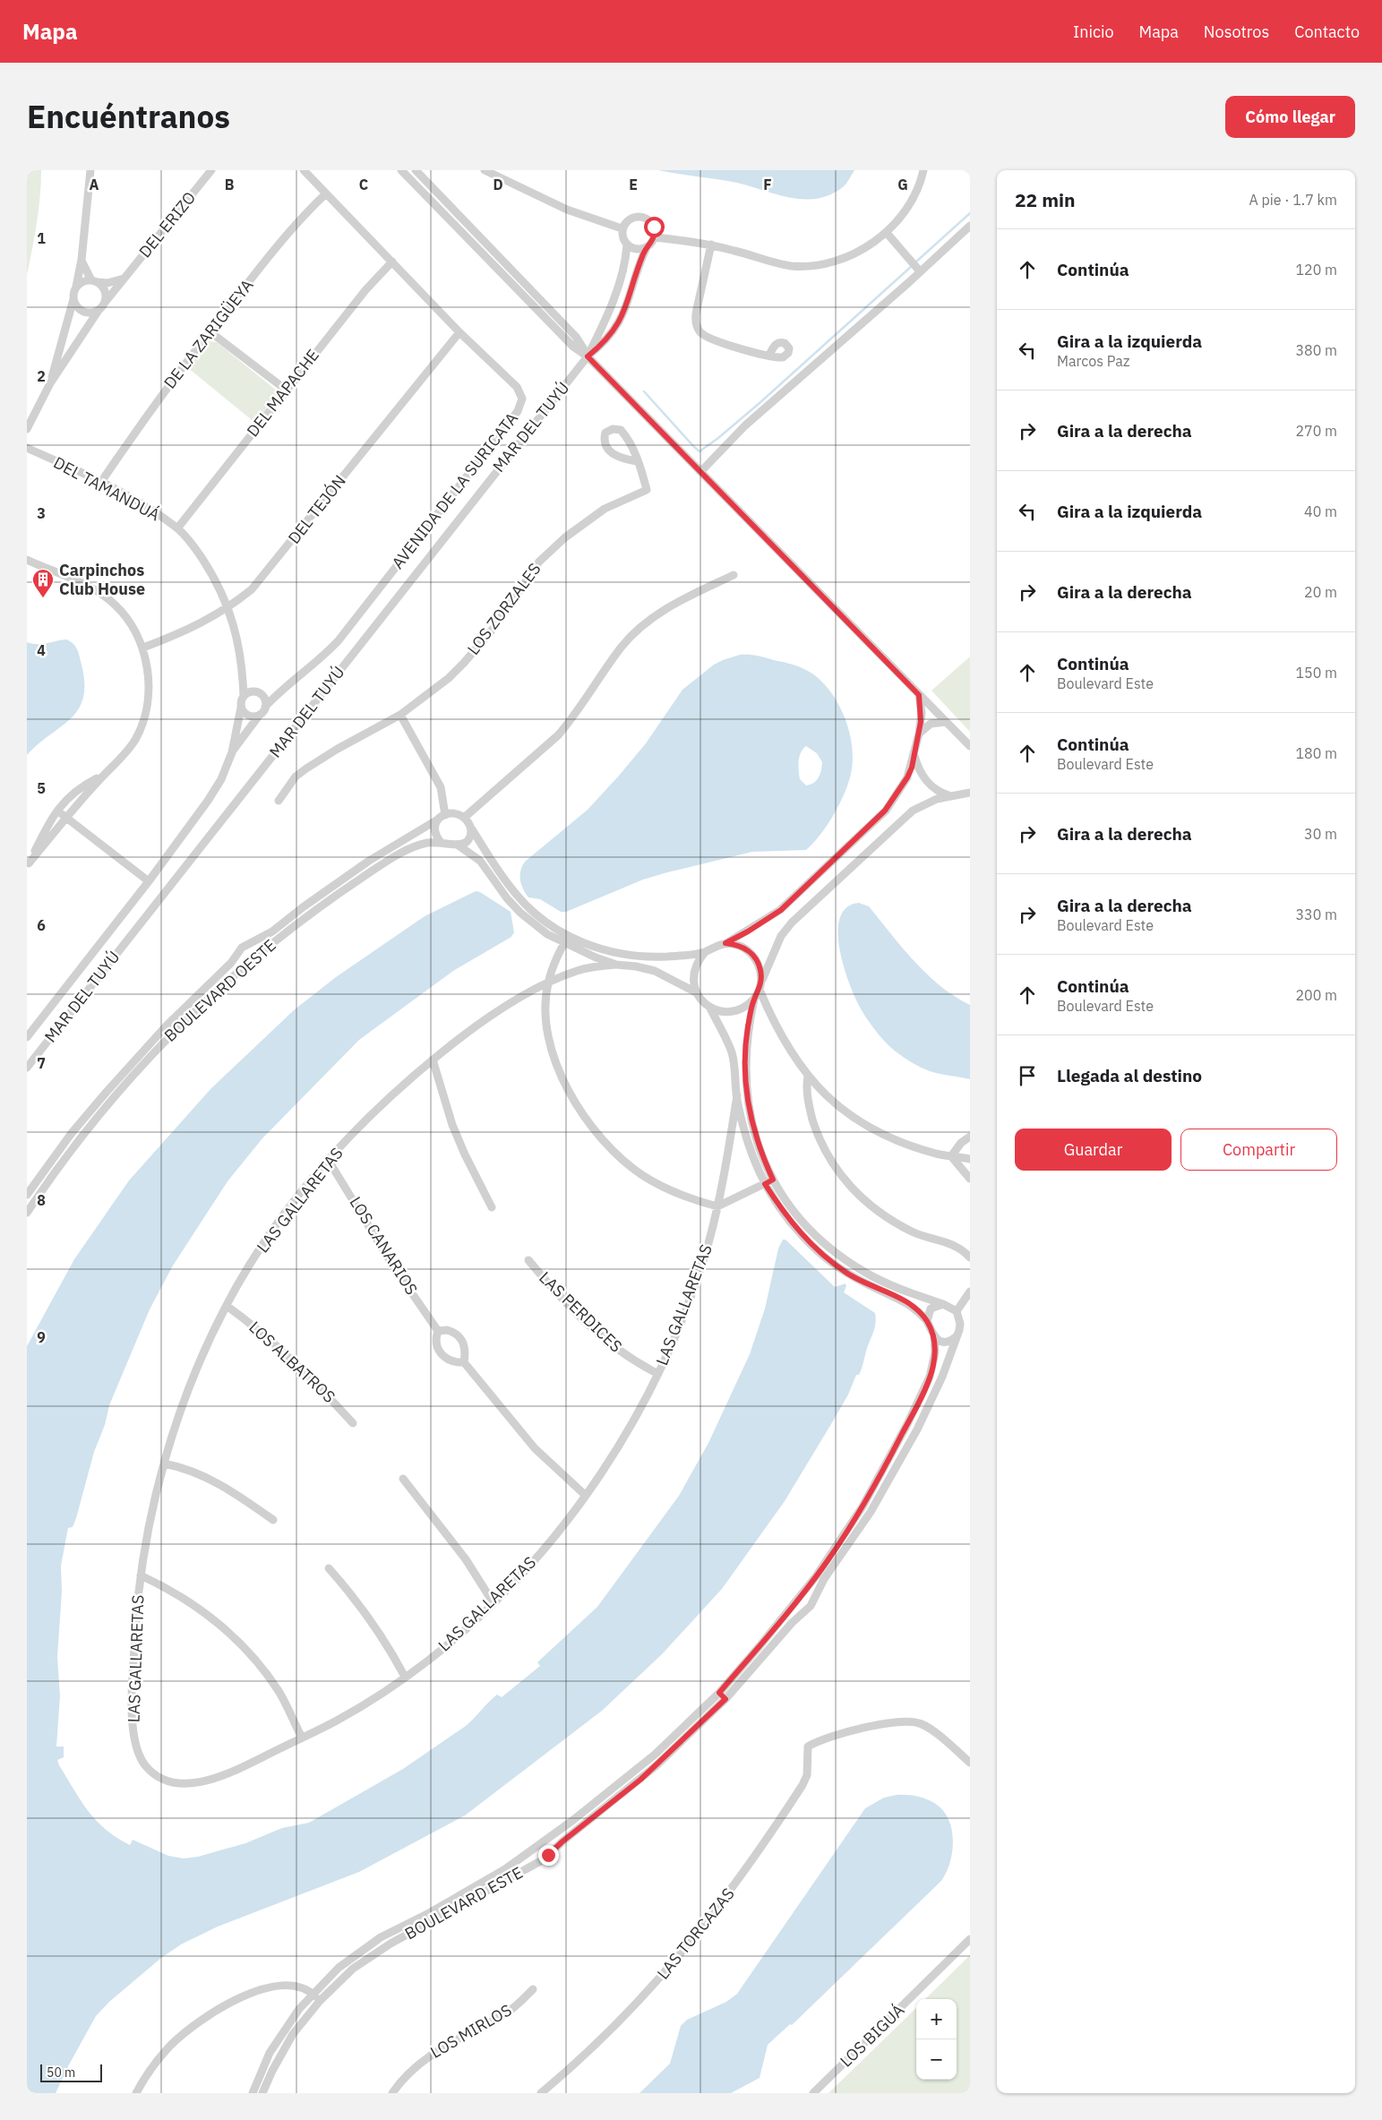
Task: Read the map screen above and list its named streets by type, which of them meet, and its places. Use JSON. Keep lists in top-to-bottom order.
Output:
{
  "streets": {
    "street": [
      "DEL ERIZO",
      "DE LA ZARIGÜEYA",
      "DEL MAPACHE",
      "MAR DEL TUYÚ",
      "DEL TAMANDUÁ",
      "AVENIDA DE LA SURICATA",
      "DEL TEJÓN",
      "LOS ZORZALES",
      "BOULEVARD OESTE",
      "LAS GALLARETAS",
      "LOS CANARIOS",
      "LAS PERDICES",
      "LOS ALBATROS",
      "BOULEVARD ESTE",
      "LAS TORCAZAS",
      "LOS MIRLOS",
      "LOS BIGUÁ"
    ]
  },
  "crossings": [
    ["DE LA ZARIGÜEYA", "DEL TAMANDUÁ"],
    ["DE LA ZARIGÜEYA", "AVENIDA DE LA SURICATA"],
    ["DEL MAPACHE", "DEL TAMANDUÁ"],
    ["DEL MAPACHE", "AVENIDA DE LA SURICATA"],
    ["DEL TAMANDUÁ", "AVENIDA DE LA SURICATA"],
    ["DEL TAMANDUÁ", "DEL TEJÓN"],
    ["AVENIDA DE LA SURICATA", "DEL TEJÓN"],
    ["LAS GALLARETAS", "LOS CANARIOS"],
    ["LAS GALLARETAS", "LAS PERDICES"],
    ["LAS GALLARETAS", "LOS ALBATROS"]
  ],
  "places": {
    "building": ["Carpinchos Club House"]
  },
  "scale_bar": "50 m",
  "page": {
    "header": "Mapa",
    "nav": [
      "Inicio",
      "Mapa",
      "Nosotros",
      "Contacto"
    ],
    "title": "Encuéntranos",
    "buttons": [
      "Cómo llegar",
      ["Guardar", "Compartir"]
    ],
    "heading": ["22 min", "A pie · 1.7 km"],
    "list": [
      ["Continúa", "120 m"],
      ["Gira a la izquierda", "Marcos Paz", "380 m"],
      ["Gira a la derecha", "270 m"],
      ["Gira a la izquierda", "40 m"],
      ["Gira a la derecha", "20 m"],
      ["Continúa", "Boulevard Este", "150 m"],
      ["Continúa", "Boulevard Este", "180 m"],
      ["Gira a la derecha", "30 m"],
      ["Gira a la derecha", "Boulevard Este", "330 m"],
      ["Continúa", "Boulevard Este", "200 m"],
      "Llegada al destino"
    ],
    "map_buttons": ["+", "−"],
    "scale": "50 m"
  },
  "grid": {
    "columns": [
      "A",
      "B",
      "C",
      "D",
      "E",
      "F",
      "G"
    ],
    "rows": [
      "1",
      "2",
      "3",
      "4",
      "5",
      "6",
      "7",
      "8",
      "9"
    ]
  }
}
